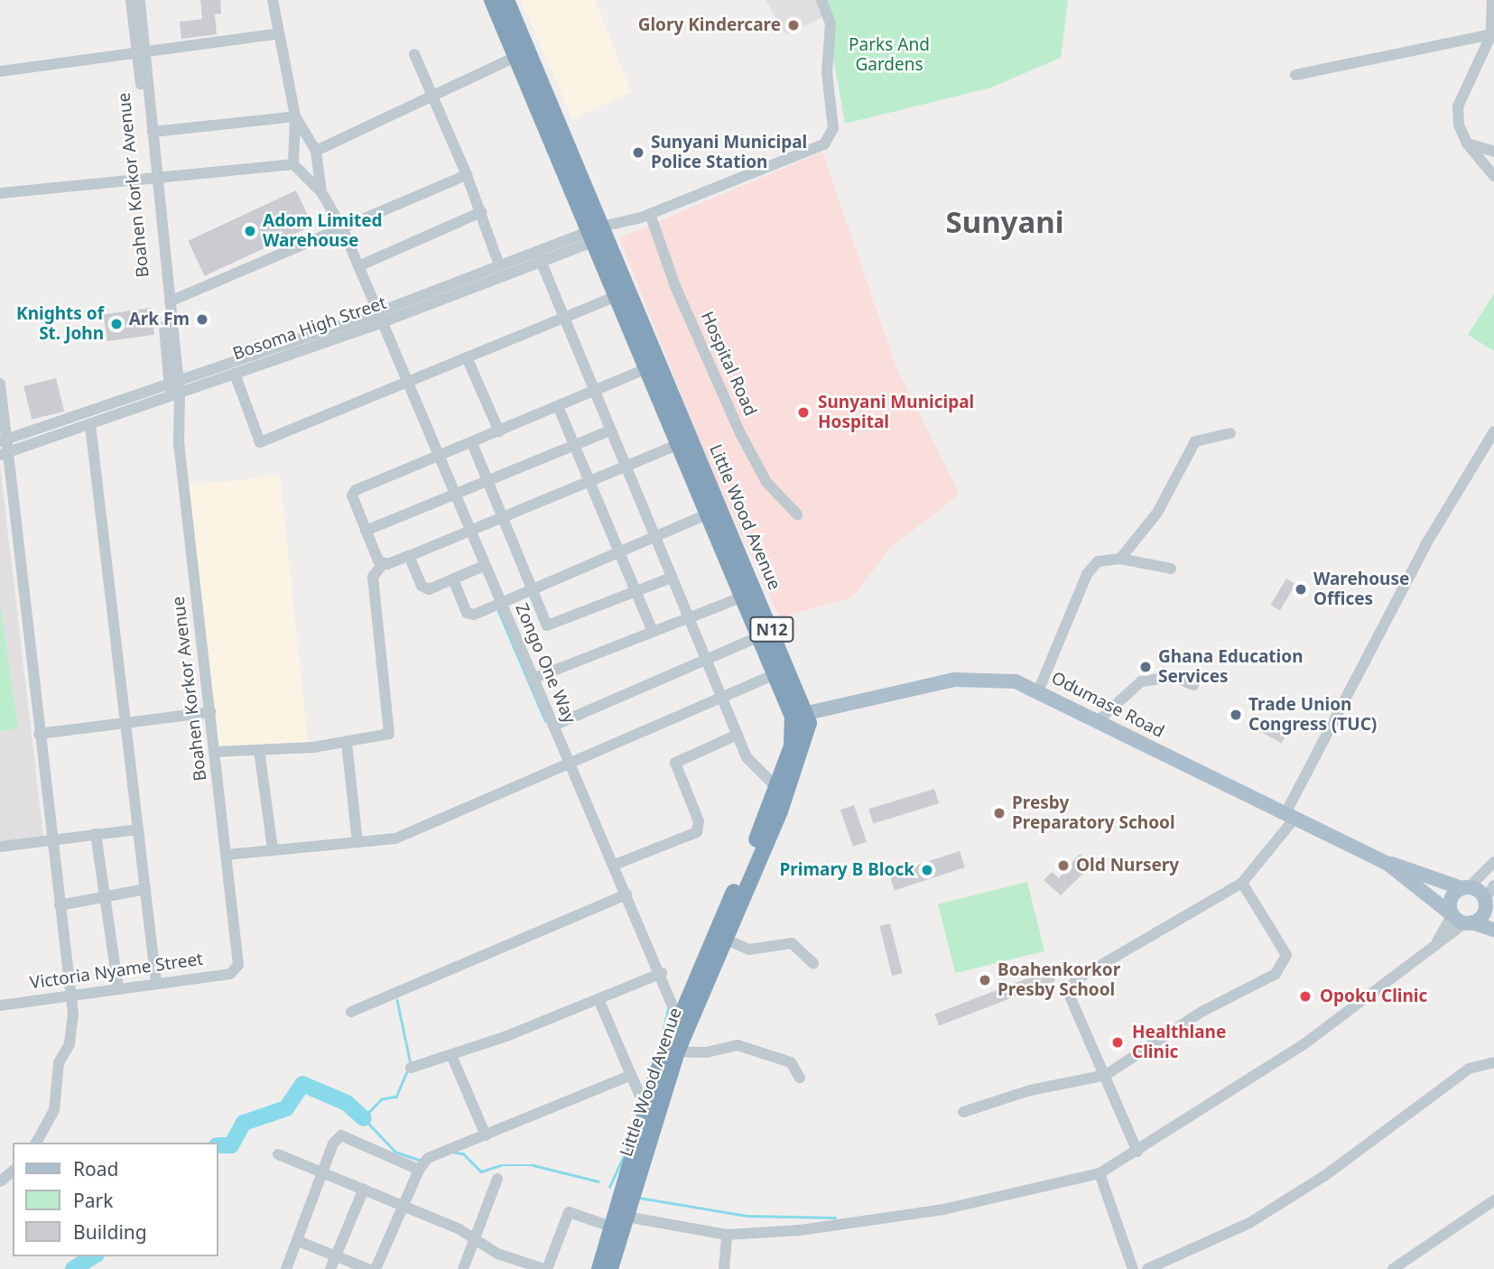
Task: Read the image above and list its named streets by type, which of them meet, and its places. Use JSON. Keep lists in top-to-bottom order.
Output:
{
  "streets": {
    "highway": ["Little Wood Avenue", "N12"],
    "main road": ["Odumase Road"],
    "street": [
      "Boahen Korkor Avenue",
      "Bosoma High Street",
      "Hospital Road",
      "Zongo One Way",
      "Victoria Nyame Street"
    ]
  },
  "crossings": [
    ["Boahen Korkor Avenue", "Bosoma High Street"],
    ["Boahen Korkor Avenue", "Victoria Nyame Street"],
    ["Bosoma High Street", "Hospital Road"],
    ["Bosoma High Street", "Little Wood Avenue"],
    ["Bosoma High Street", "Zongo One Way"],
    ["Little Wood Avenue", "Zongo One Way"],
    ["Little Wood Avenue", "Odumase Road"]
  ],
  "districts": ["Sunyani"],
  "parks": ["Parks And Gardens"],
  "places": [
    "Glory Kindercare",
    "Sunyani Municipal Police Station",
    "Adom Limited Warehouse",
    "Ark Fm",
    "Knights of St. John",
    "Sunyani Municipal Hospital",
    "Warehouse Offices",
    "Ghana Education Services",
    "Trade Union Congress (TUC)",
    "Presby Preparatory School",
    "Old Nursery",
    "Primary B Block",
    "Boahenkorkor Presby School",
    "Opoku Clinic",
    "Healthlane Clinic"
  ],
  "legend": ["Road", "Park", "Building"]
}
